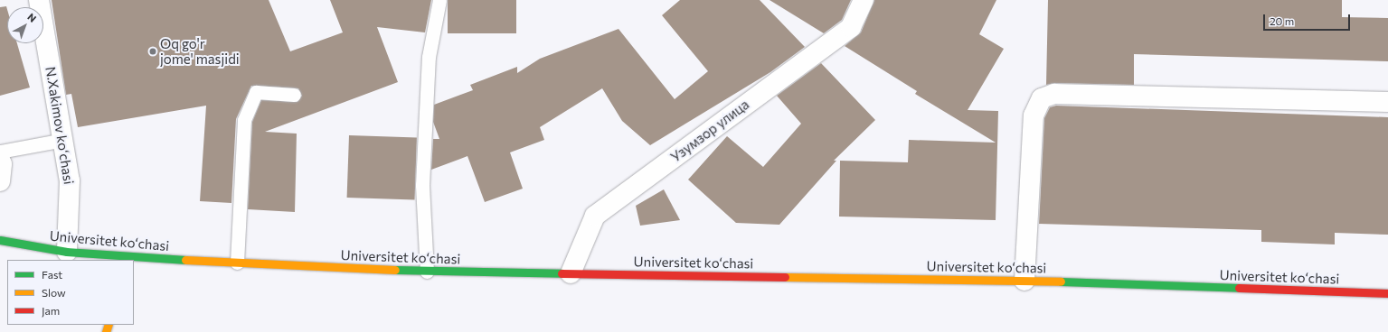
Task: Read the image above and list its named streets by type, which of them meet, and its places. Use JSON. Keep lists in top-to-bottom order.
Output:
{
  "streets": {
    "main road": ["Universitet kо‘chasi"],
    "street": ["N.Xakimov koʻchasi", "Узумзор улица"]
  },
  "crossings": [
    ["N.Xakimov koʻchasi", "Universitet kо‘chasi"],
    ["Узумзор улица", "Universitet kо‘chasi"]
  ],
  "places": ["Oq go'r jome' masjidi"],
  "legend": ["Fast", "Slow", "Jam"],
  "scale_bar": "20 m",
  "north": "top right"
}
